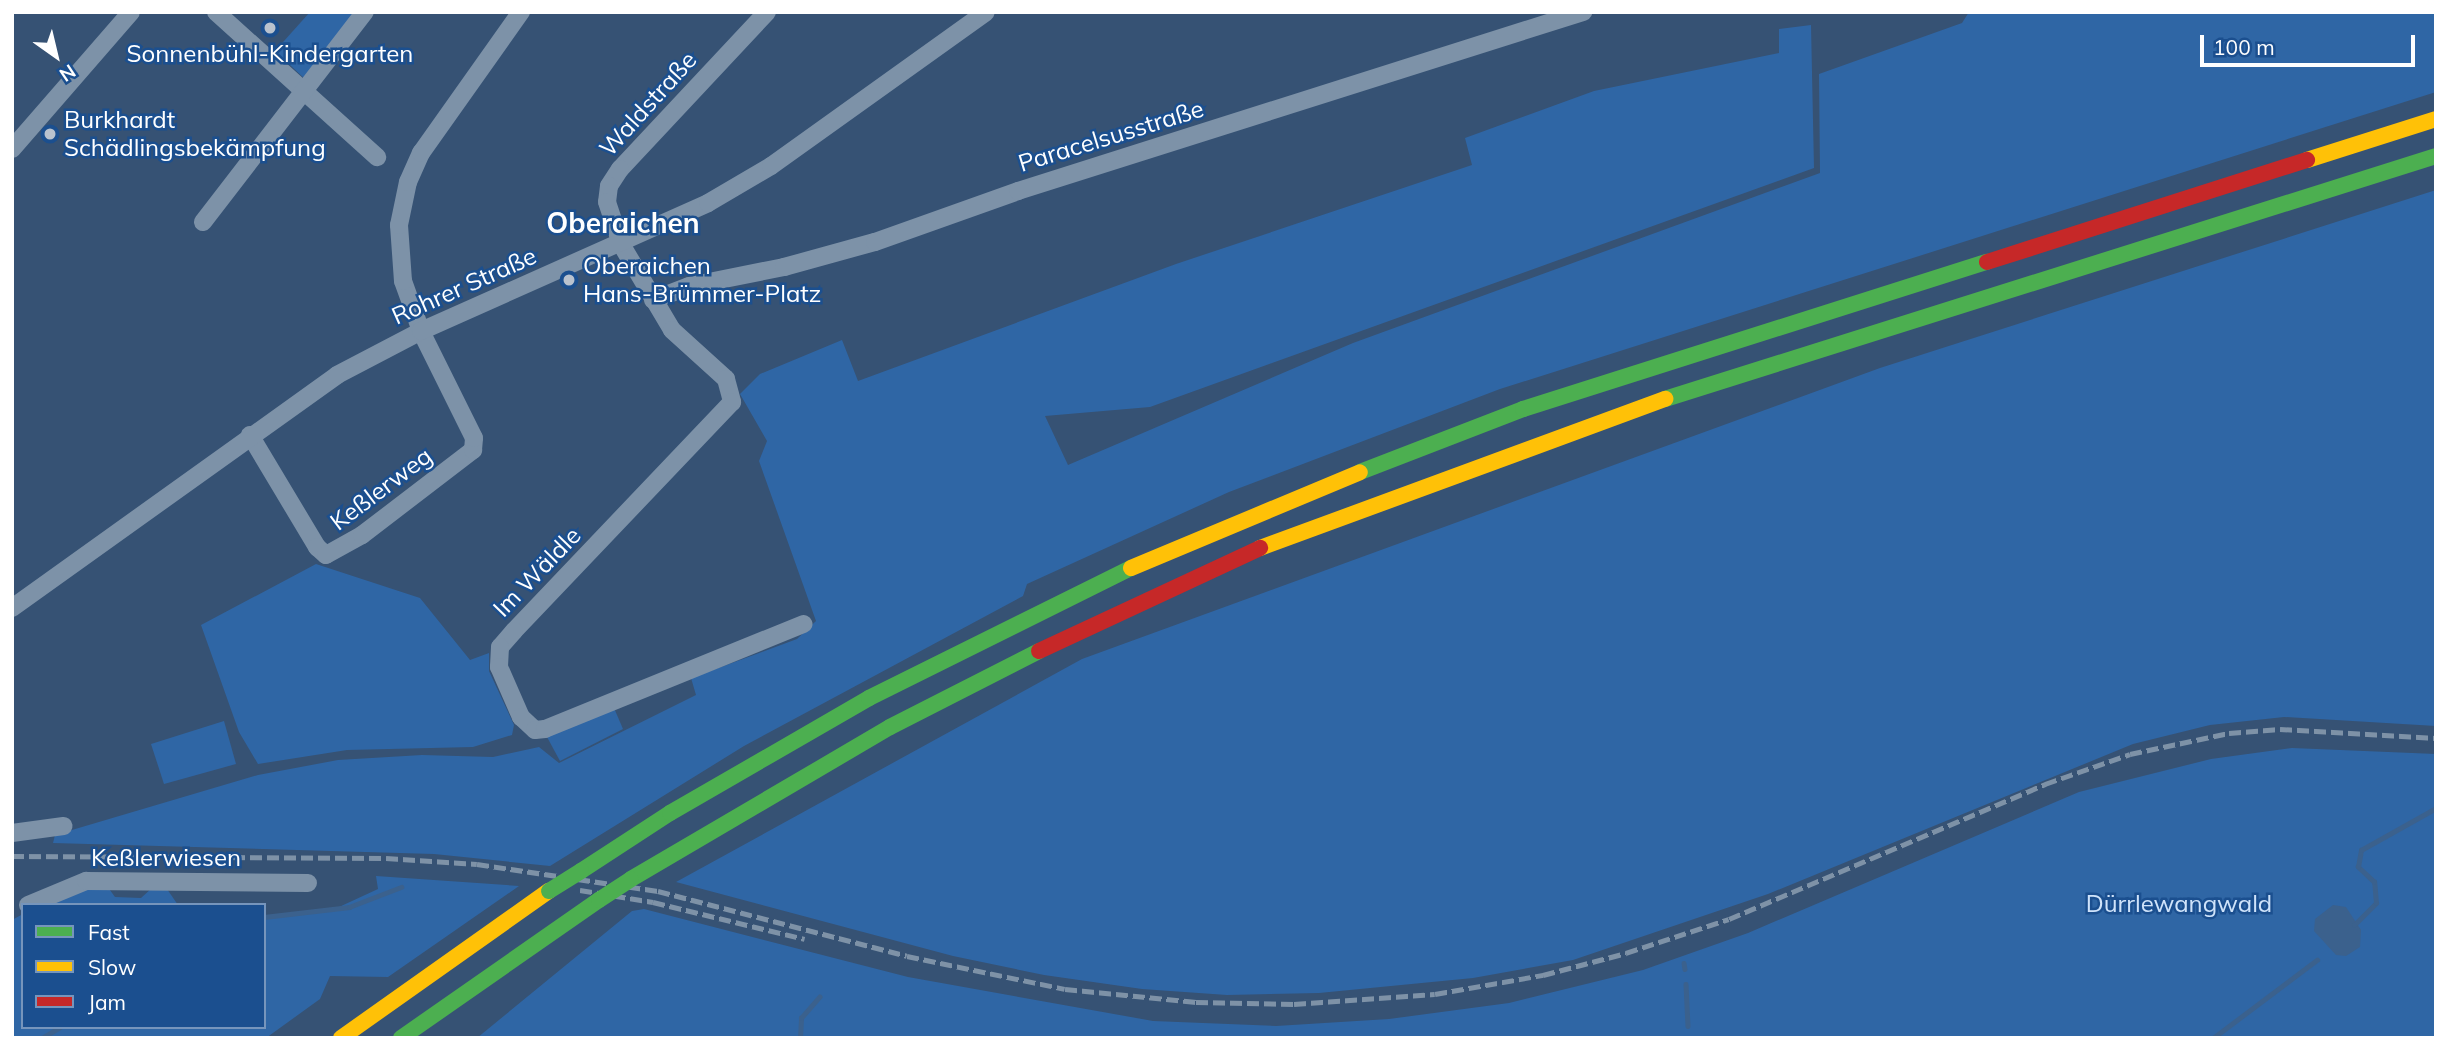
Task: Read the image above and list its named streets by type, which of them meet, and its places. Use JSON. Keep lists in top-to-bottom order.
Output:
{
  "streets": {
    "street": [
      "Waldstraße",
      "Paracelsusstraße",
      "Rohrer Straße",
      "Keßlerweg",
      "Im Wäldle",
      "Keßlerwiesen"
    ]
  },
  "crossings": [
    ["Waldstraße", "Rohrer Straße"],
    ["Paracelsusstraße", "Im Wäldle"],
    ["Rohrer Straße", "Keßlerweg"]
  ],
  "districts": ["Oberaichen"],
  "parks": ["Dürrlewangwald"],
  "places": ["Sonnenbühl-Kindergarten", "Burkhardt Schädlingsbekämpfung", "Oberaichen Hans-Brümmer-Platz"],
  "legend": ["Fast", "Slow", "Jam"],
  "scale_bar": "100 m",
  "north": "bottom right"
}
